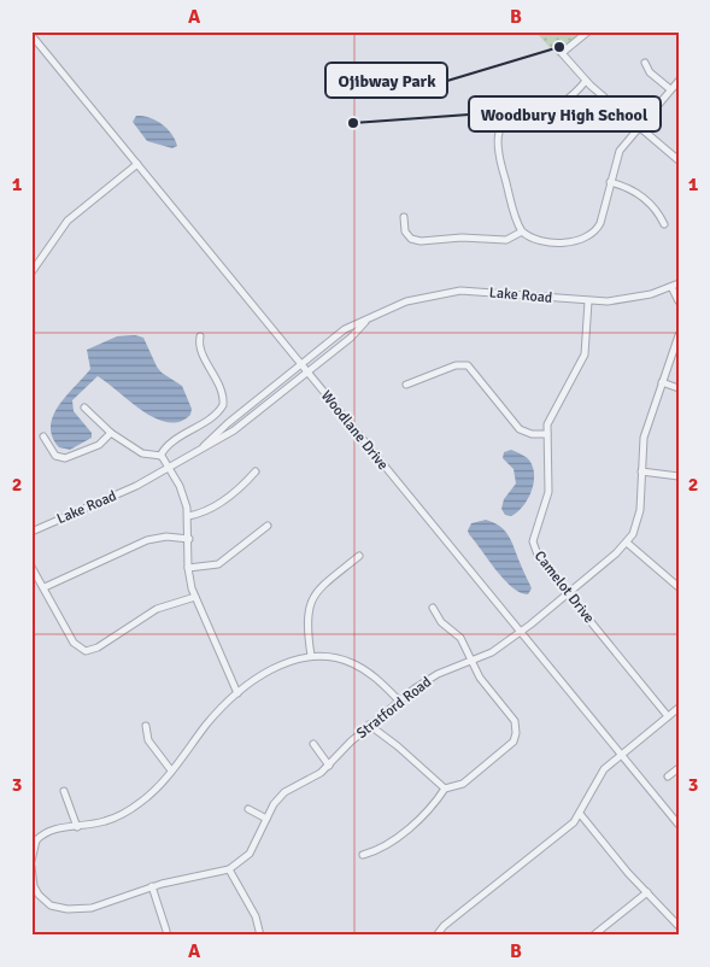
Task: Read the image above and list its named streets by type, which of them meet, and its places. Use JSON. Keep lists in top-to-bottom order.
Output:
{
  "streets": {
    "street": [
      "Lake Road",
      "Woodlane Drive",
      "Camelot Drive",
      "Stratford Road"
    ]
  },
  "crossings": [
    ["Lake Road", "Woodlane Drive"],
    ["Lake Road", "Camelot Drive"],
    ["Woodlane Drive", "Stratford Road"],
    ["Camelot Drive", "Stratford Road"]
  ],
  "places": ["Ojibway Park", "Woodbury High School"],
  "grid": {
    "columns": ["A", "B"],
    "rows": ["1", "2", "3"]
  }
}
